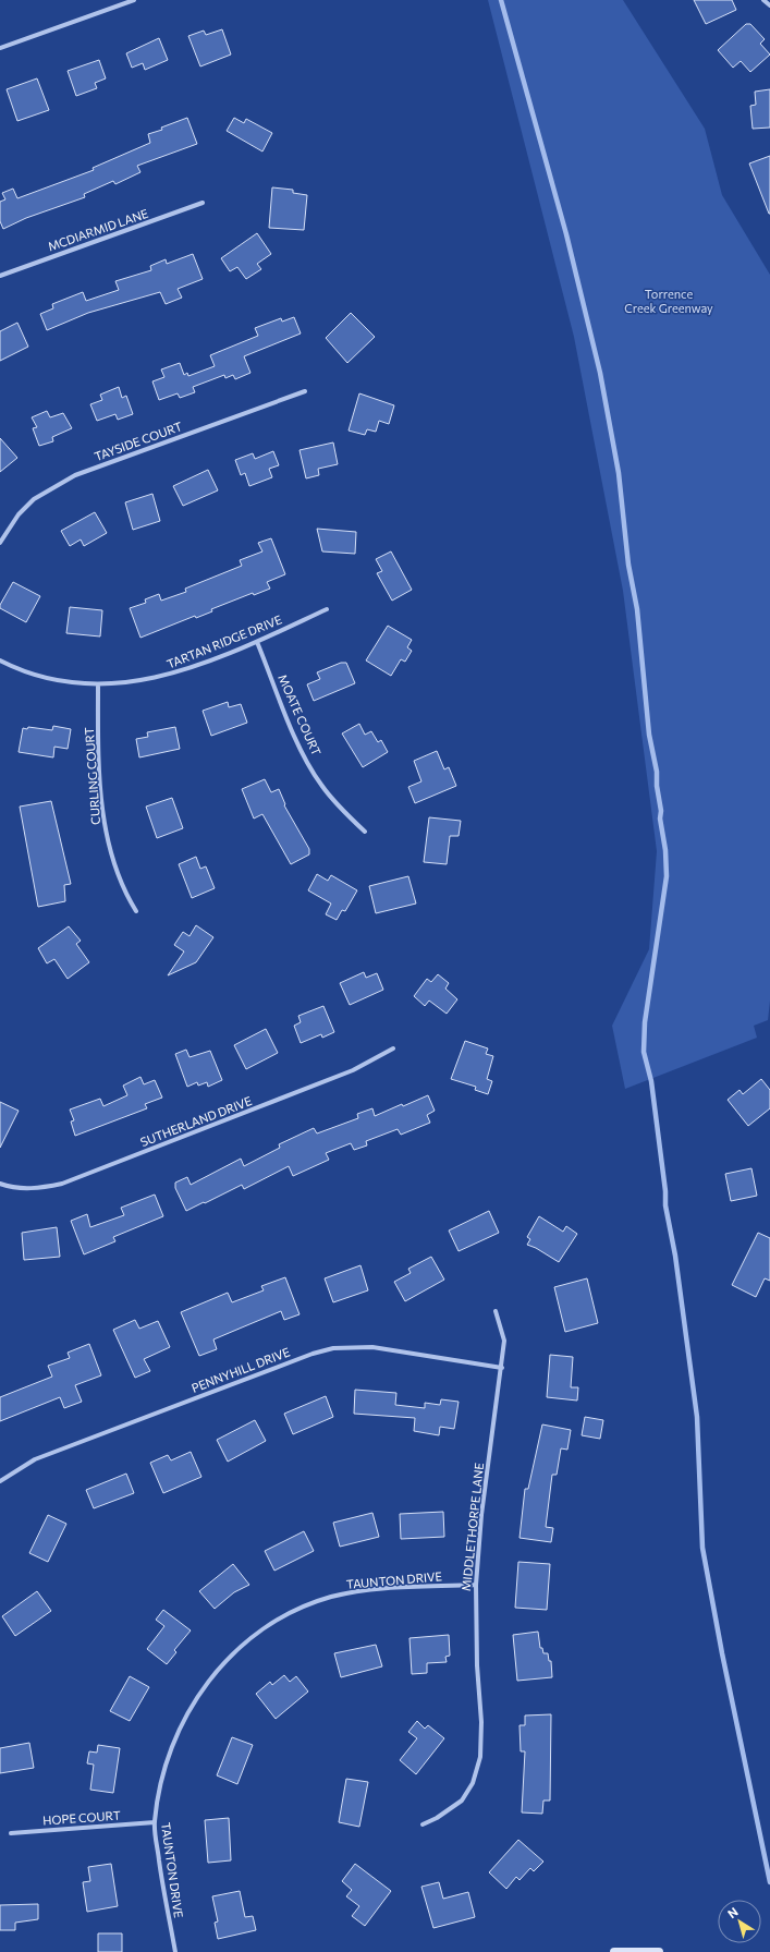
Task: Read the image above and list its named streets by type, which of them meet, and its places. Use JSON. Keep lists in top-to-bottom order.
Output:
{
  "streets": {
    "street": [
      "MCDIARMID LANE",
      "TAYSIDE COURT",
      "TARTAN RIDGE DRIVE",
      "MOATE COURT",
      "CURLING COURT",
      "SUTHERLAND DRIVE",
      "PENNYHILL DRIVE",
      "MIDDLETHORPE LANE",
      "TAUNTON DRIVE",
      "HOPE COURT"
    ]
  },
  "crossings": [
    ["TARTAN RIDGE DRIVE", "MOATE COURT"],
    ["TARTAN RIDGE DRIVE", "CURLING COURT"],
    ["PENNYHILL DRIVE", "MIDDLETHORPE LANE"],
    ["MIDDLETHORPE LANE", "TAUNTON DRIVE"],
    ["TAUNTON DRIVE", "HOPE COURT"]
  ],
  "parks": ["Torrence Creek Greenway"],
  "north": "top left"
}
